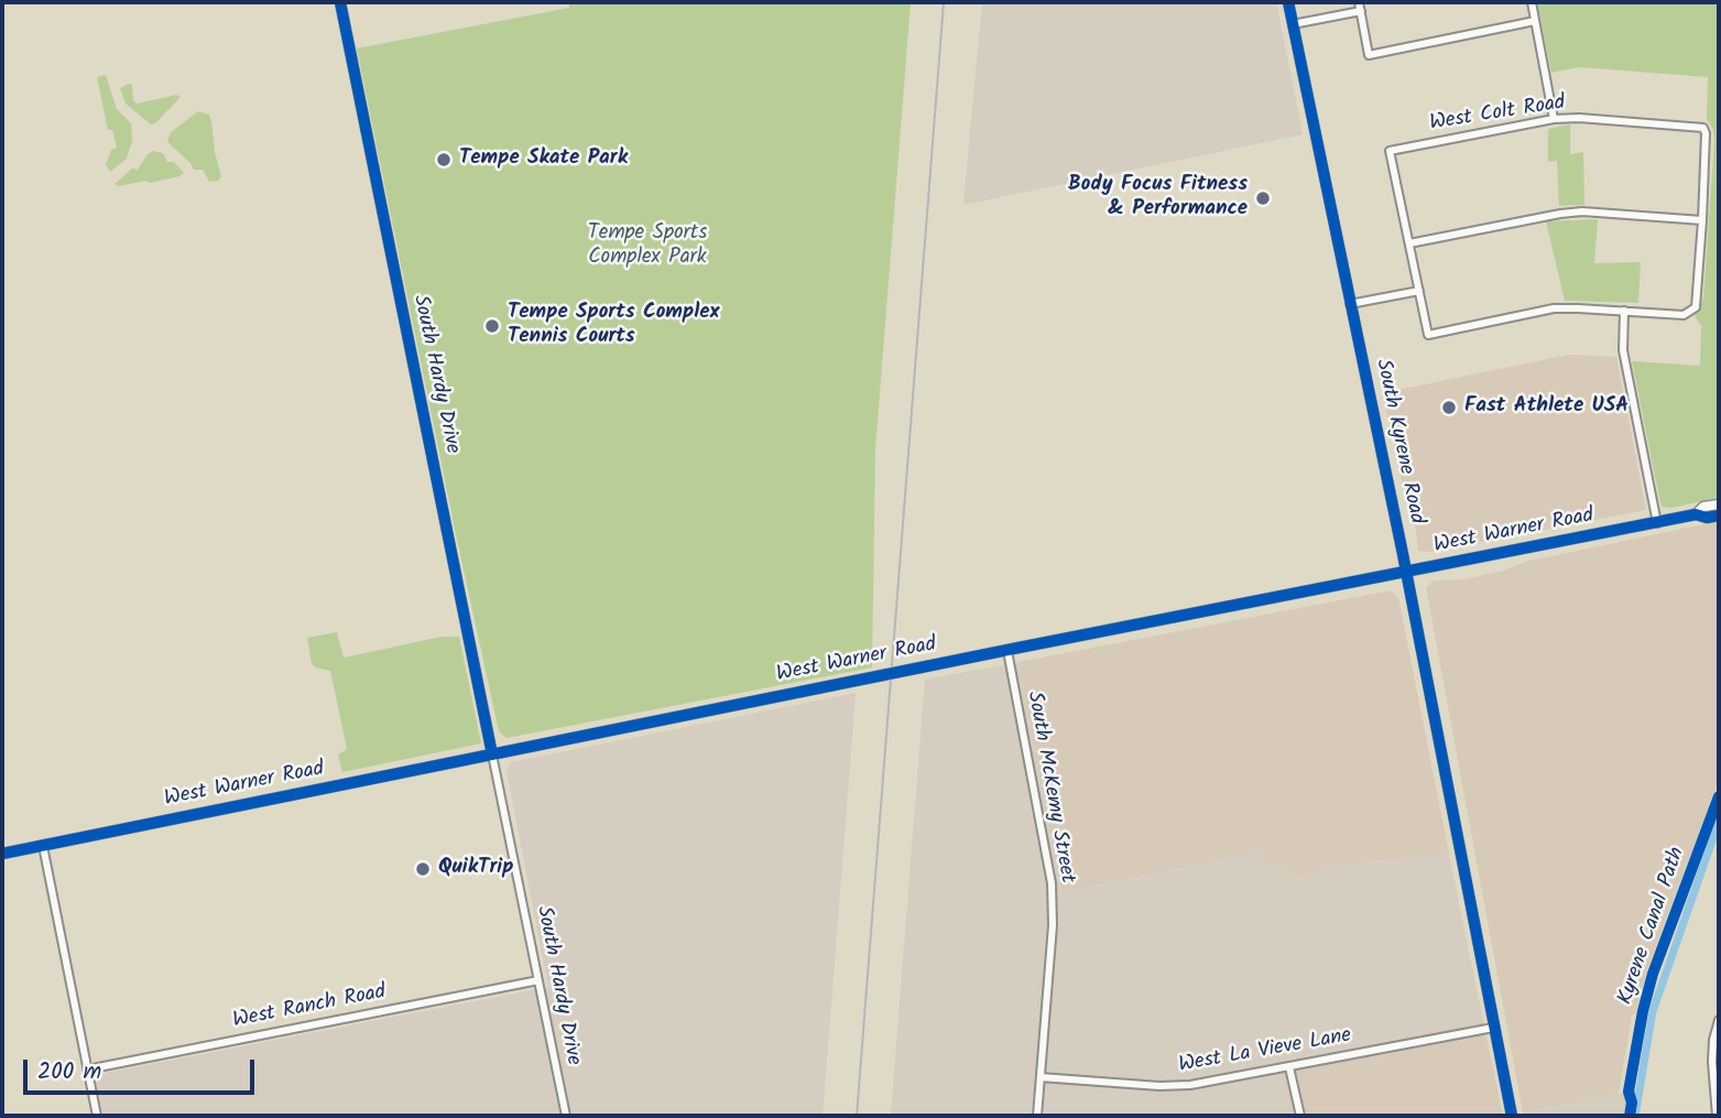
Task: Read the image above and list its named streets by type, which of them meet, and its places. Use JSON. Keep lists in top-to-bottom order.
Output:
{
  "streets": {
    "main road": ["South Hardy Drive", "South Kyrene Road", "West Warner Road"],
    "street": [
      "West Colt Road",
      "South McKemy Street",
      "West Ranch Road",
      "West La Vieve Lane"
    ],
    "cycle path": ["Kyrene Canal Path"]
  },
  "crossings": [
    ["South Hardy Drive", "West Warner Road"],
    ["South Hardy Drive", "West Ranch Road"],
    ["South Kyrene Road", "West Warner Road"],
    ["South Kyrene Road", "West La Vieve Lane"],
    ["West Warner Road", "South McKemy Street"],
    ["South McKemy Street", "West La Vieve Lane"]
  ],
  "parks": ["Tempe Sports Complex Park"],
  "places": [
    "Tempe Skate Park",
    "Body Focus Fitness & Performance",
    "Tempe Sports Complex Tennis Courts",
    "Fast Athlete USA",
    "QuikTrip"
  ],
  "scale_bar": "200 m"
}
